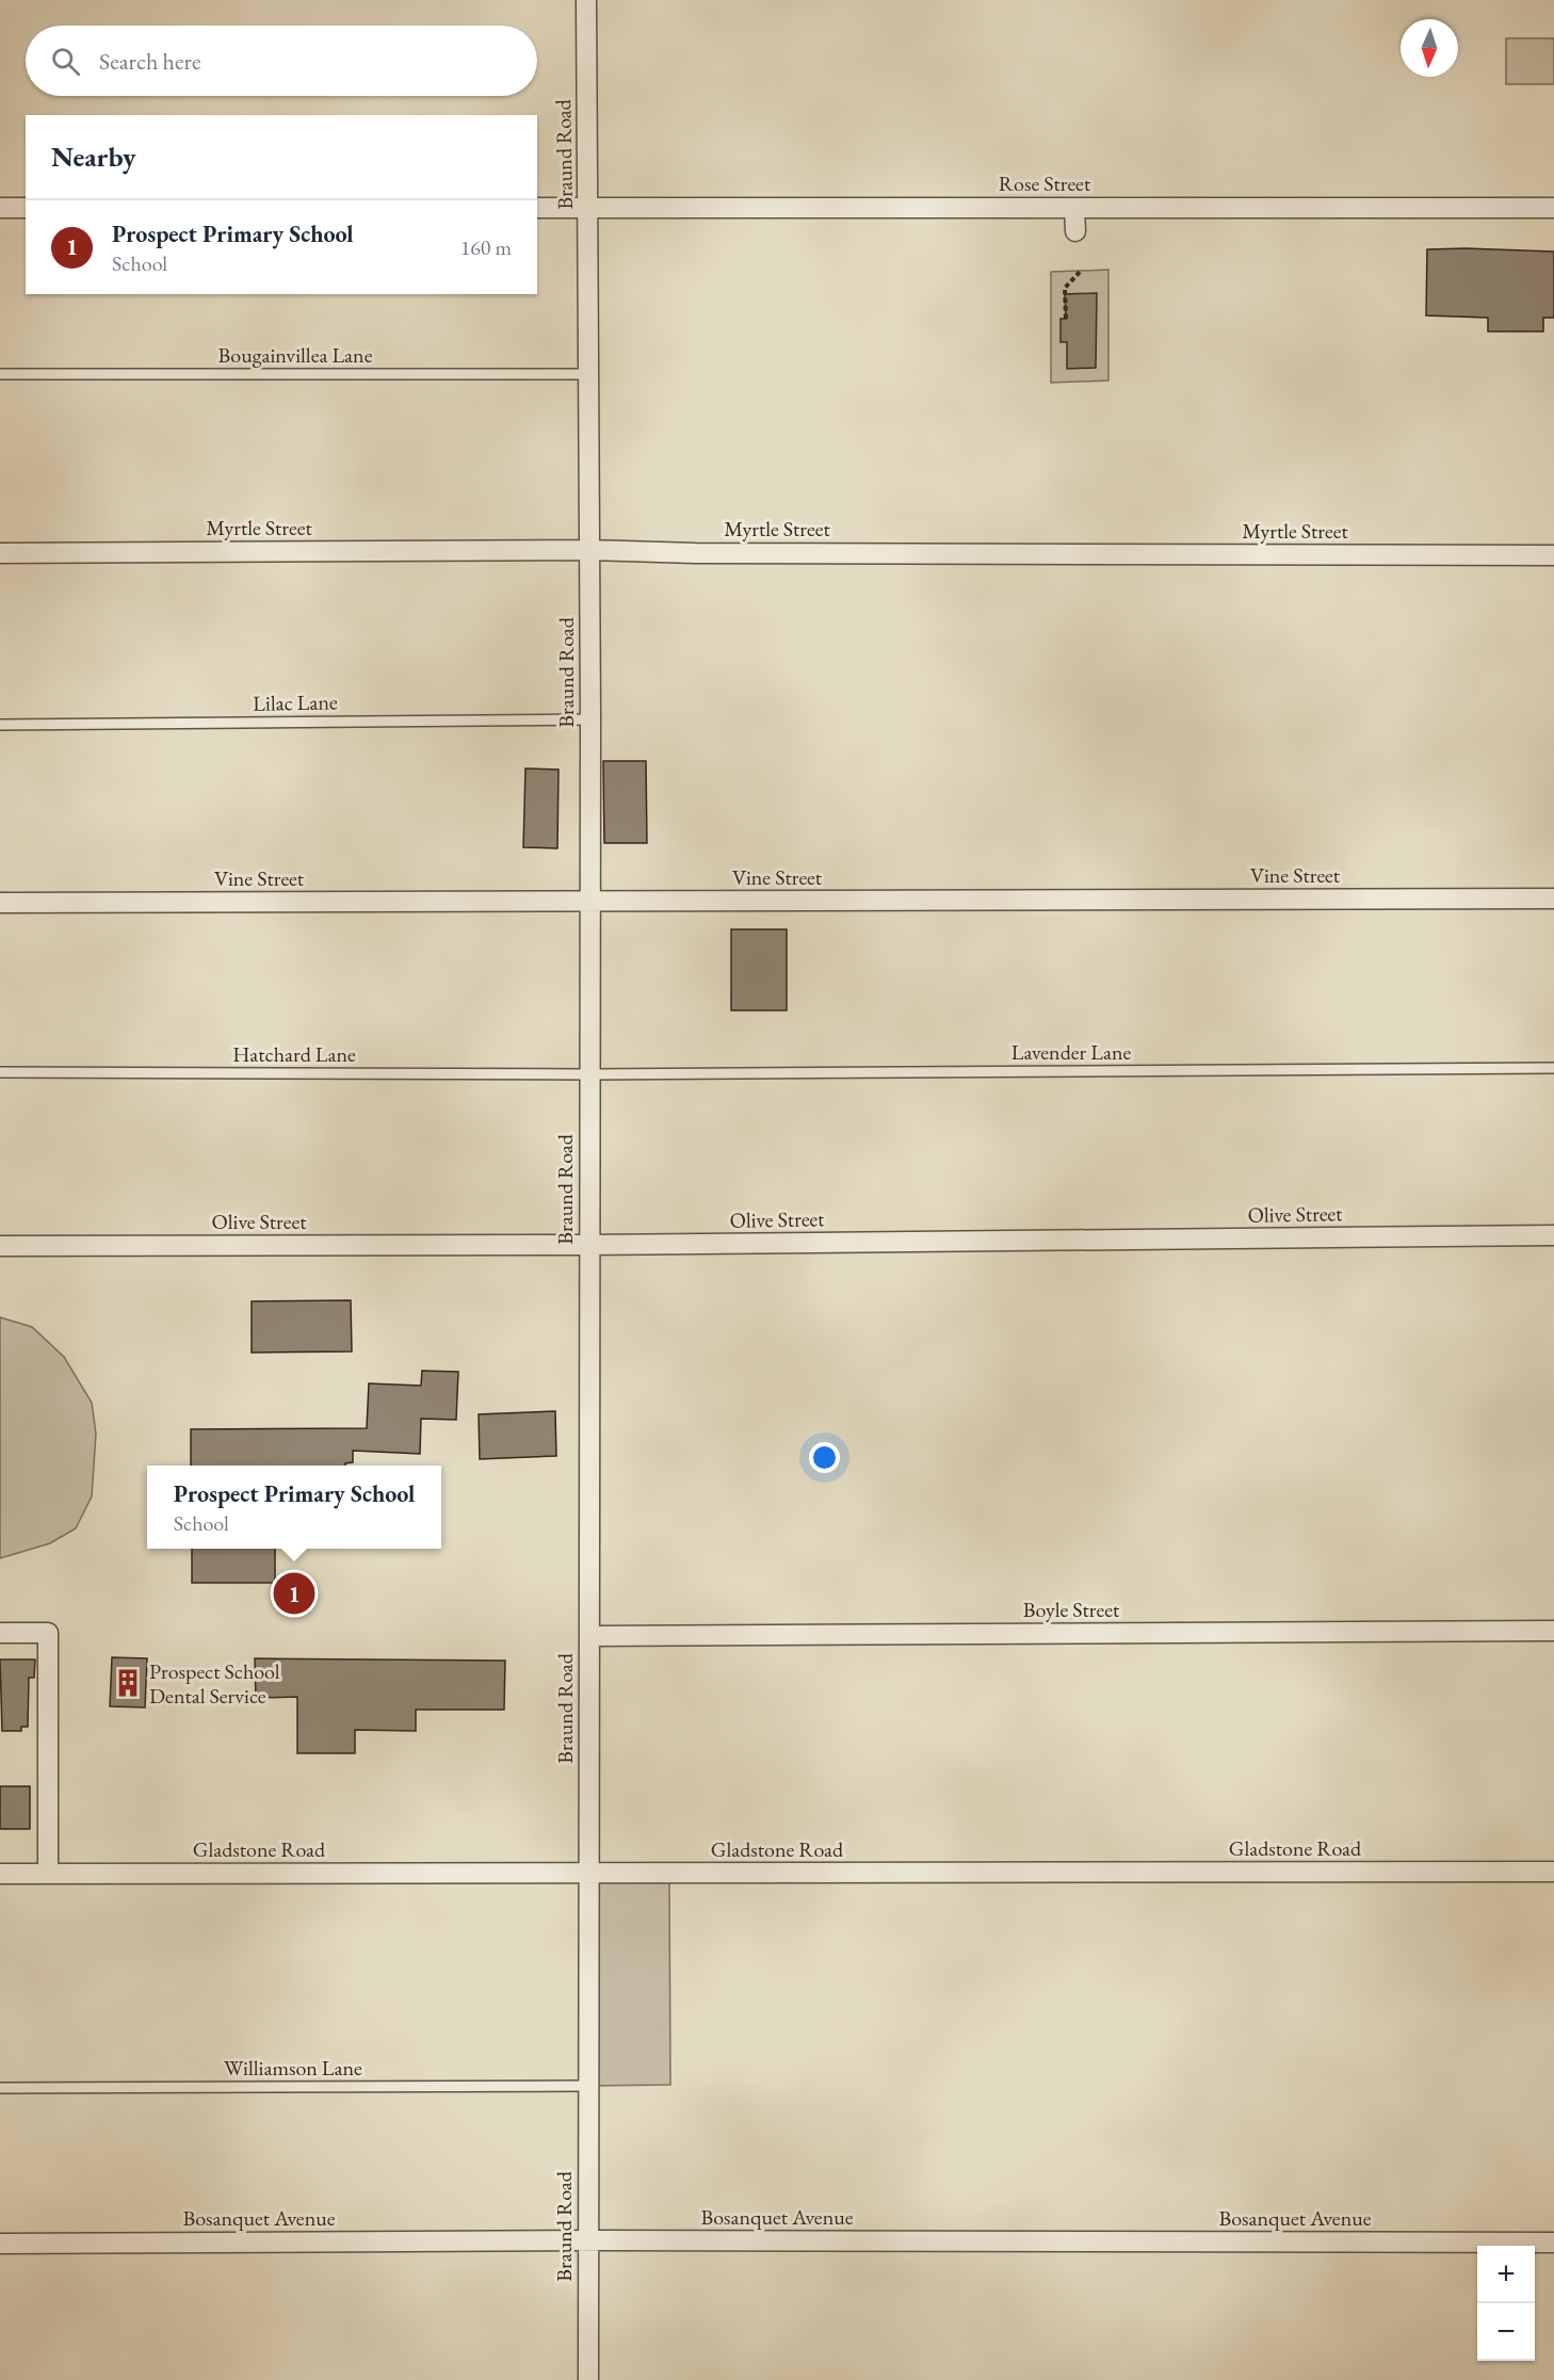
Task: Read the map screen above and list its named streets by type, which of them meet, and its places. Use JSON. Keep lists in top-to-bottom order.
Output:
{
  "streets": {
    "street": [
      "Braund Road",
      "Rose Street",
      "Myrtle Street",
      "Vine Street",
      "Olive Street",
      "Boyle Street",
      "Gladstone Road",
      "Bosanquet Avenue"
    ],
    "lane": [
      "Bougainvillea Lane",
      "Lilac Lane",
      "Lavender Lane",
      "Hatchard Lane",
      "Williamson Lane"
    ]
  },
  "crossings": [
    ["Braund Road", "Rose Street"],
    ["Braund Road", "Bougainvillea Lane"],
    ["Braund Road", "Myrtle Street"],
    ["Braund Road", "Lilac Lane"],
    ["Braund Road", "Vine Street"],
    ["Braund Road", "Lavender Lane"],
    ["Braund Road", "Hatchard Lane"],
    ["Braund Road", "Olive Street"],
    ["Braund Road", "Boyle Street"],
    ["Braund Road", "Gladstone Road"],
    ["Braund Road", "Williamson Lane"],
    ["Braund Road", "Bosanquet Avenue"],
    ["Lavender Lane", "Hatchard Lane"]
  ],
  "places": {
    "building": ["Prospect School Dental Service"]
  },
  "north": "bottom",
  "page": {
    "search": "Search here",
    "heading": "Nearby",
    "list": [
      {
        "mark": "1",
        "name": "Prospect Primary School",
        "note": "School",
        "value": "160 m"
      }
    ],
    "popup": ["Prospect Primary School", "School"],
    "pins": "1",
    "map_buttons": ["+", "−"]
  }
}
